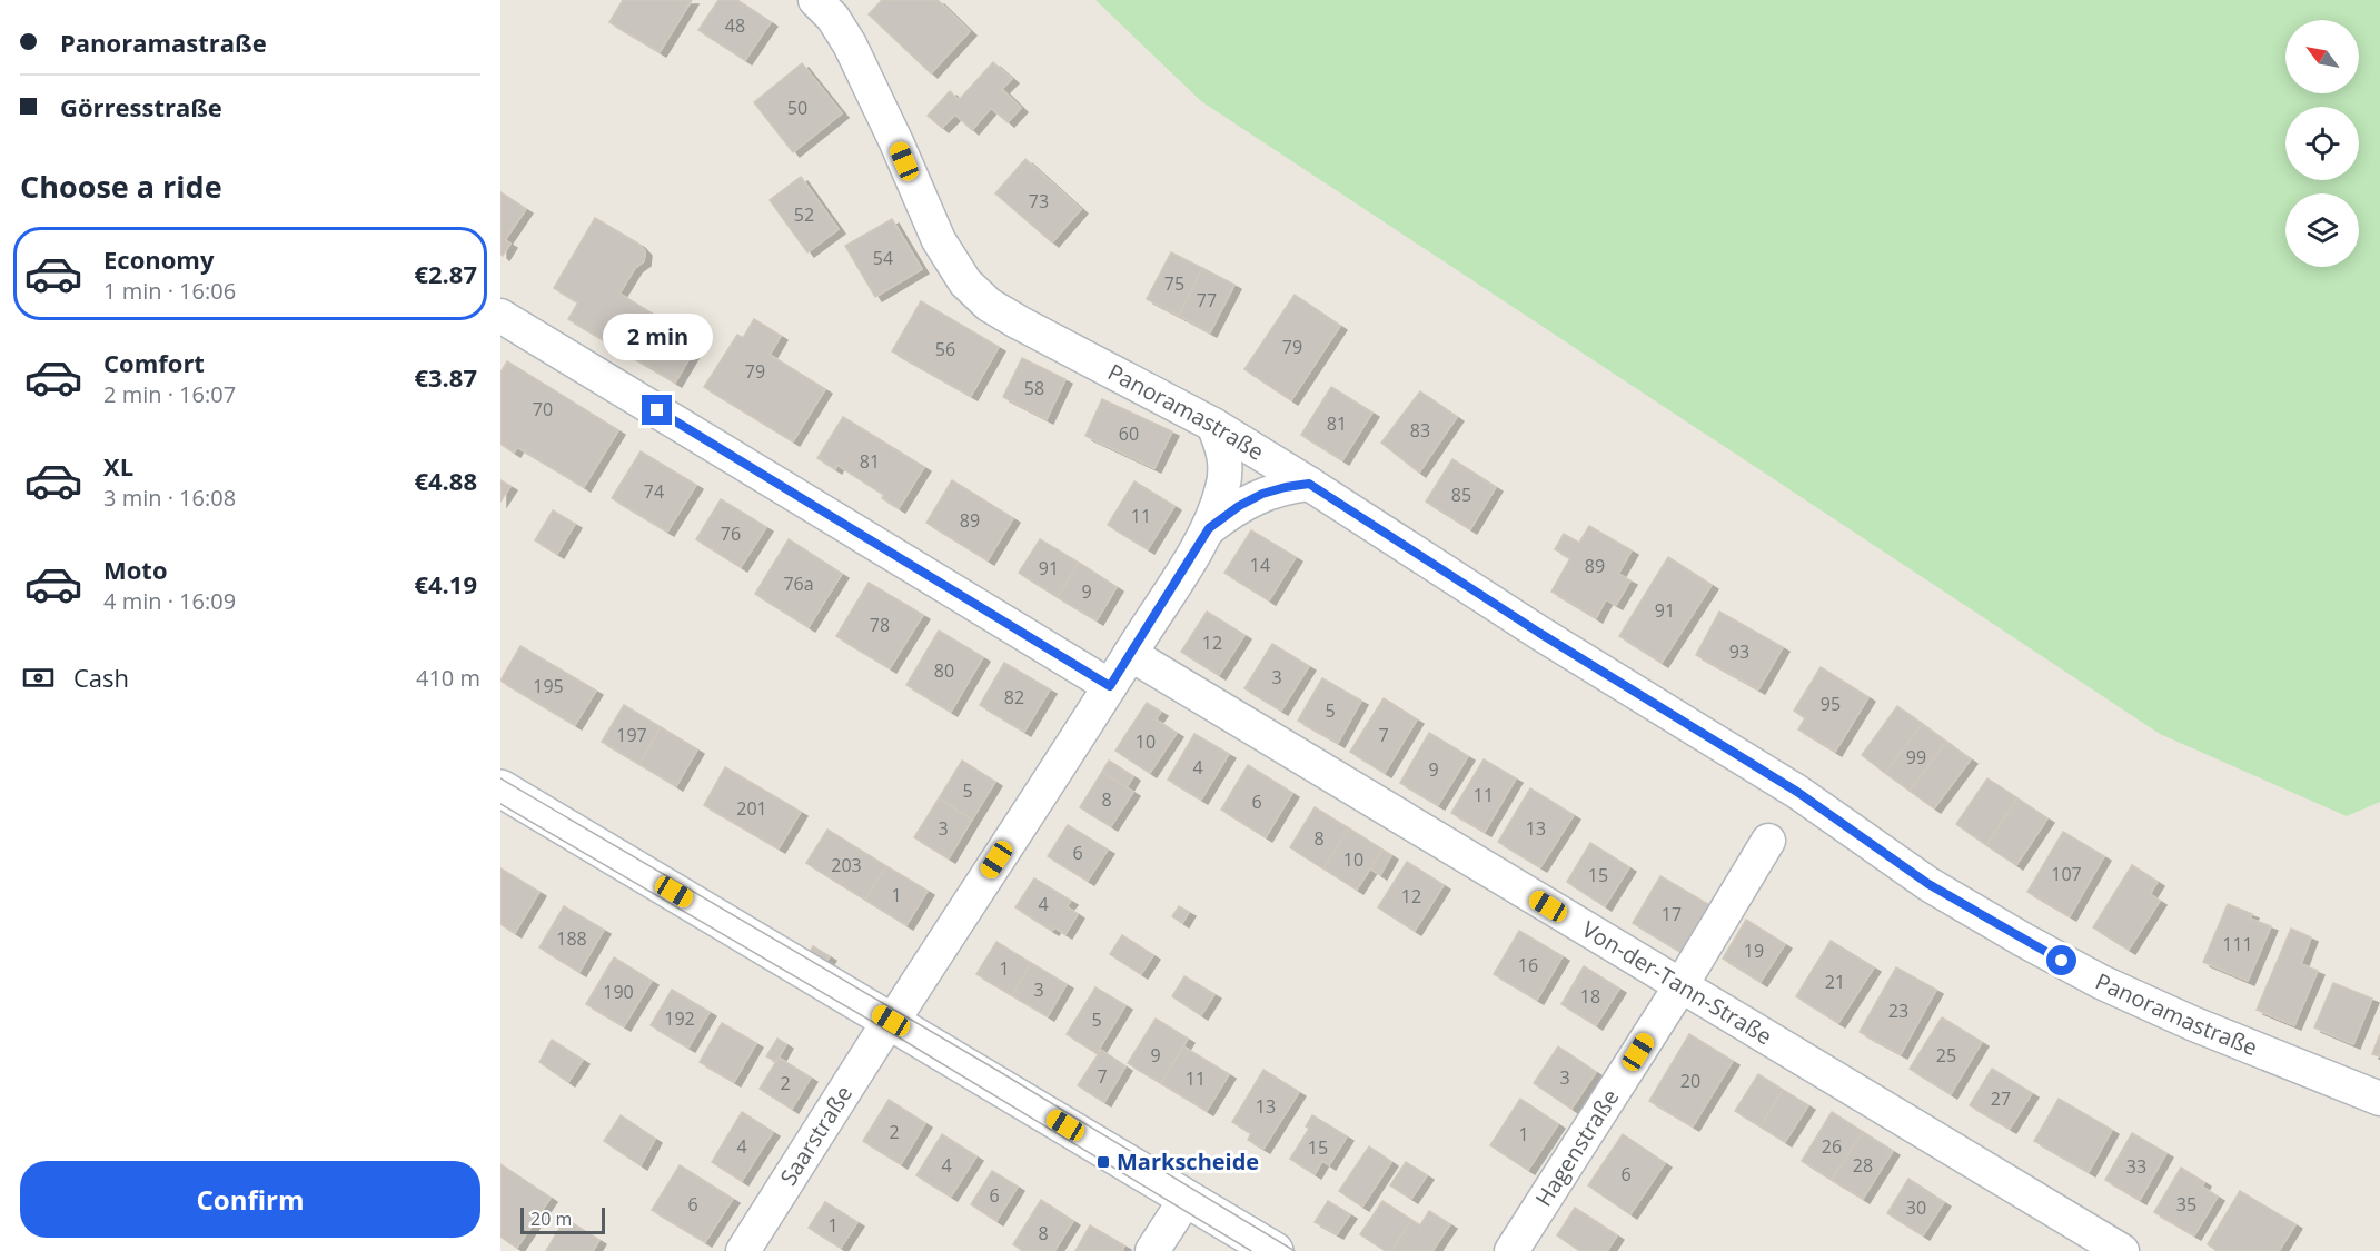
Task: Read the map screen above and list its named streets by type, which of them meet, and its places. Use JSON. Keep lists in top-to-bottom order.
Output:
{
  "streets": {
    "street": [
      "Panoramastraße",
      "Von-der-Tann-Straße",
      "Saarstraße",
      "Hagenstraße"
    ]
  },
  "crossings": [
    ["Von-der-Tann-Straße", "Saarstraße"],
    ["Von-der-Tann-Straße", "Hagenstraße"]
  ],
  "places": {
    "transit": ["Markscheide"]
  },
  "house_numbers": [
    "48",
    "50",
    "73",
    "52",
    "54",
    "75",
    "77",
    "79",
    "56",
    "79",
    "58",
    "70",
    "81",
    "83",
    "60",
    "81",
    "74",
    "85",
    "11",
    "89",
    "76",
    "14",
    "89",
    "91",
    "76a",
    "9",
    "91",
    "78",
    "12",
    "93",
    "80",
    "3",
    "195",
    "82",
    "95",
    "5",
    "197",
    "7",
    "10",
    "99",
    "4",
    "9",
    "5",
    "11",
    "8",
    "6",
    "201",
    "3",
    "13",
    "8",
    "6",
    "10",
    "203",
    "107",
    "15",
    "1",
    "12",
    "4",
    "17",
    "188",
    "111",
    "19",
    "16",
    "1",
    "21",
    "3",
    "190",
    "18",
    "23",
    "192",
    "5",
    "9",
    "25",
    "7",
    "3",
    "11",
    "20",
    "2",
    "27",
    "13",
    "2",
    "1",
    "4",
    "26",
    "15",
    "4",
    "28",
    "33",
    "6",
    "6",
    "6",
    "35",
    "30",
    "1",
    "8"
  ],
  "scale_bar": "20 m",
  "north": "top left",
  "page": {
    "banner": ["Panoramastraße", "Görresstraße"],
    "heading": "Choose a ride",
    "list": [
      {
        "name": "Economy",
        "note": "1 min · 16:06",
        "value": "€2.87"
      },
      {
        "name": "Comfort",
        "note": "2 min · 16:07",
        "value": "€3.87"
      },
      {
        "name": "XL",
        "note": "3 min · 16:08",
        "value": "€4.88"
      },
      {
        "name": "Moto",
        "note": "4 min · 16:09",
        "value": "€4.19"
      }
    ],
    "bubble": "2 min",
    "pay": ["Cash", "410 m"],
    "buttons": "Confirm",
    "scale": "20 m"
  }
}
